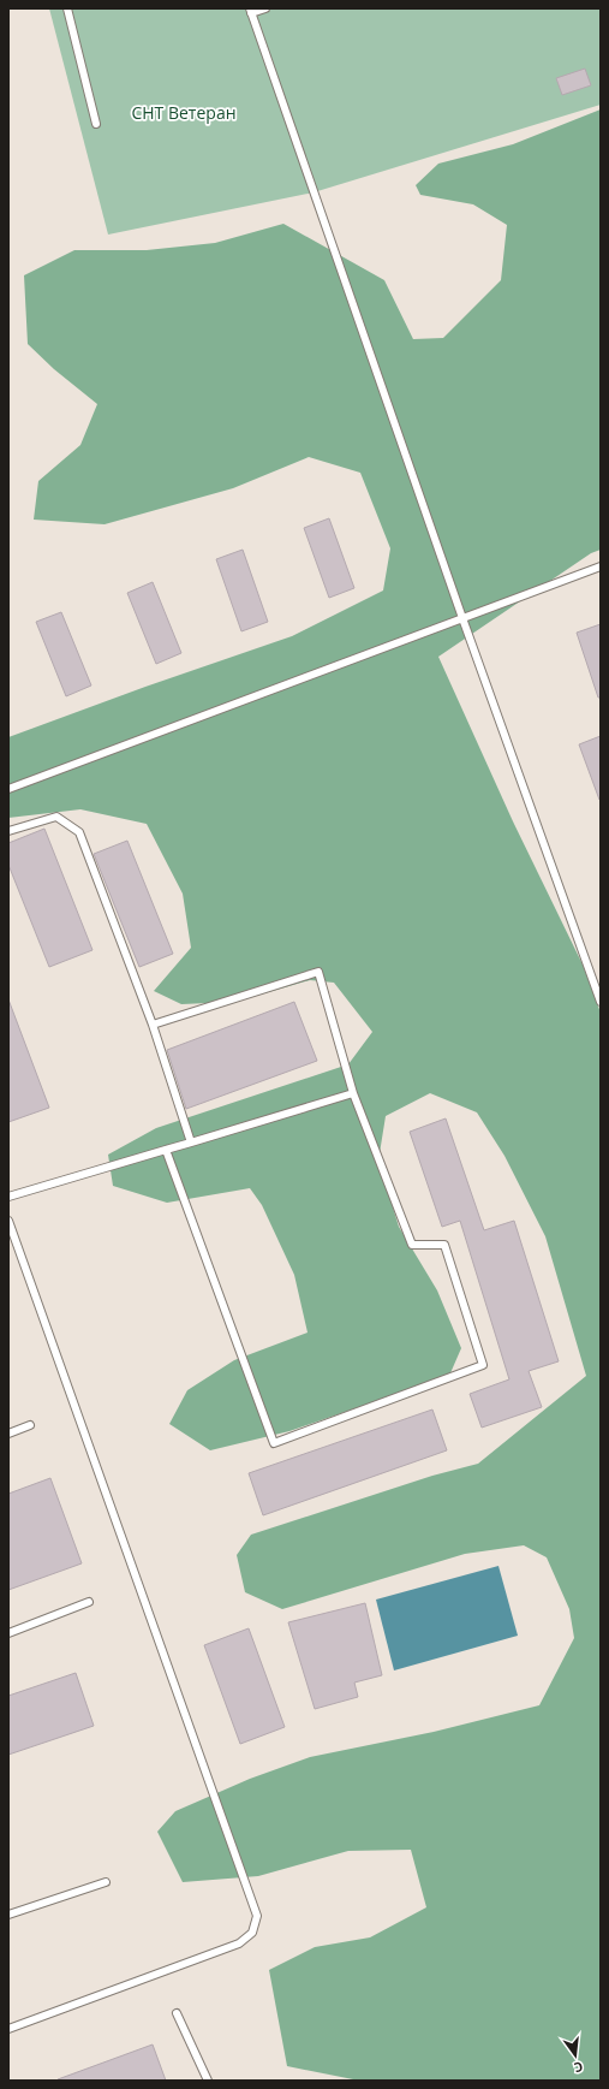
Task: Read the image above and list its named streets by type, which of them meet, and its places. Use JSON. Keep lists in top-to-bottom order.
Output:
{
  "parks": ["СНТ Ветеран"],
  "north": "bottom"
}
